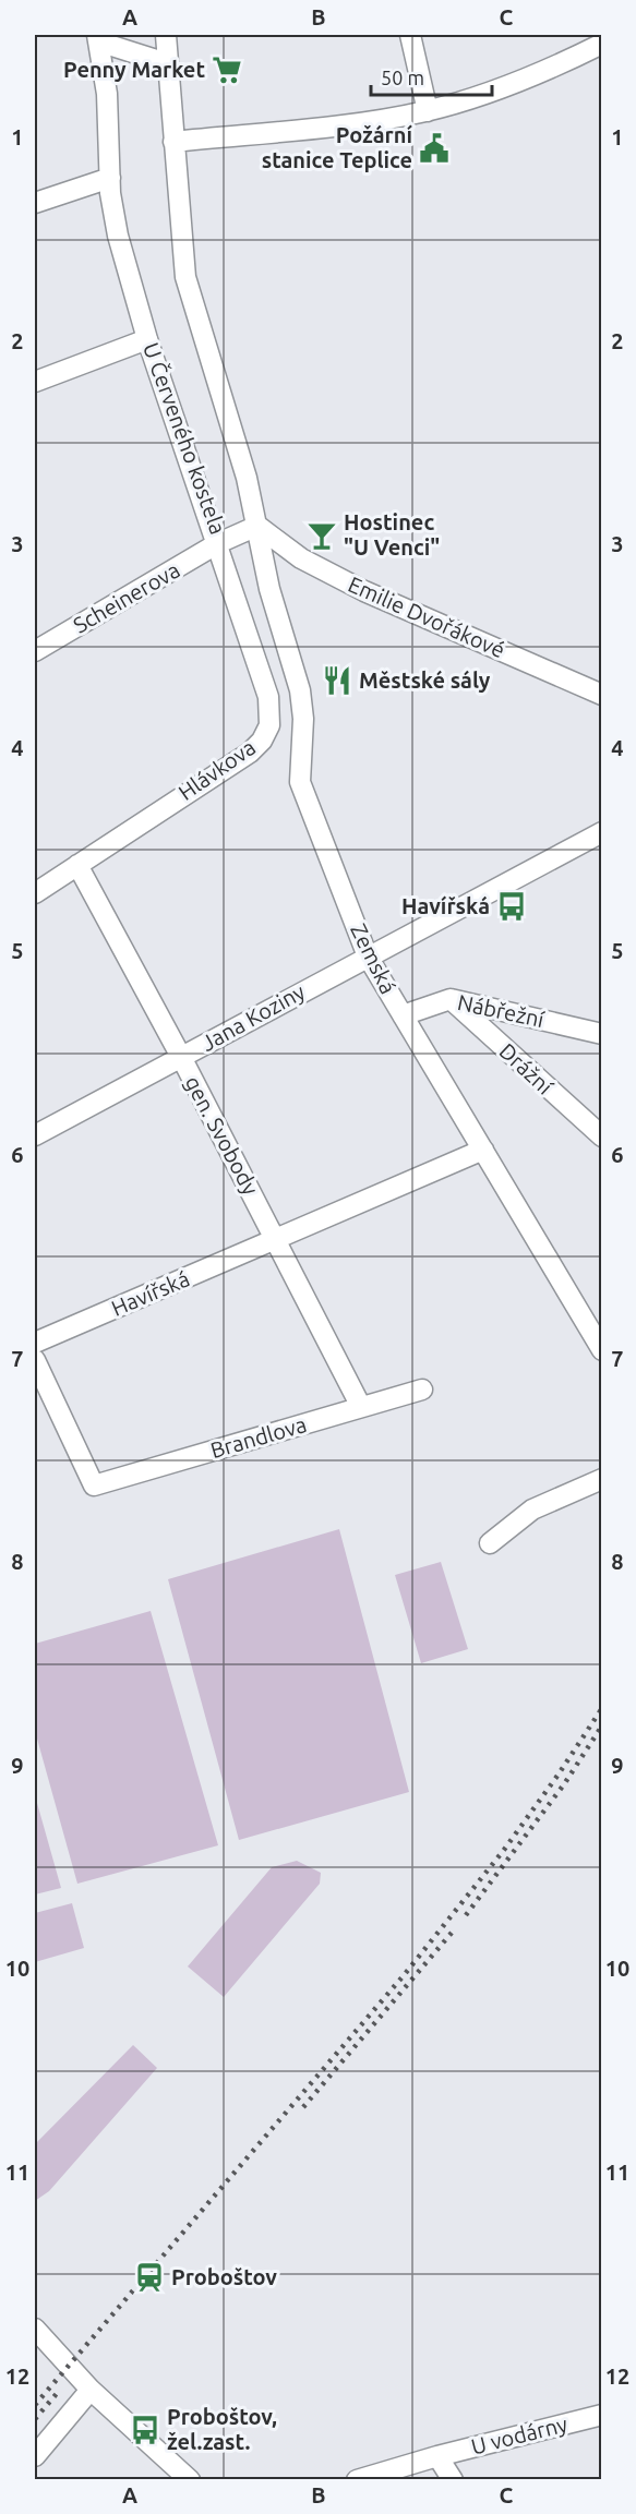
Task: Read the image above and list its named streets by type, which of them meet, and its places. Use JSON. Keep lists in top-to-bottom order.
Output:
{
  "streets": {
    "street": [
      "U Červeného kostela",
      "Scheinerova",
      "Emilie Dvořákové",
      "Hlávkova",
      "Zemská",
      "Nábřežní",
      "Jana Koziny",
      "Drážní",
      "gen. Svobody",
      "Havířská",
      "Brandlova",
      "U vodárny"
    ]
  },
  "crossings": [
    ["U Červeného kostela", "Scheinerova"],
    ["U Červeného kostela", "Emilie Dvořákové"],
    ["U Červeného kostela", "Hlávkova"],
    ["U Červeného kostela", "Zemská"],
    ["Scheinerova", "Hlávkova"],
    ["Emilie Dvořákové", "Zemská"],
    ["Hlávkova", "gen. Svobody"],
    ["Zemská", "Nábřežní"],
    ["Zemská", "Jana Koziny"],
    ["Zemská", "Havířská"],
    ["Nábřežní", "Drážní"],
    ["Jana Koziny", "gen. Svobody"],
    ["gen. Svobody", "Havířská"],
    ["gen. Svobody", "Brandlova"]
  ],
  "places": {
    "supermarket": ["Penny Market"],
    "public building": ["Požární stanice Teplice"],
    "bar": ["Hostinec \"U Venci\""],
    "restaurant": ["Městské sály"],
    "bus stop": ["Havířská", "Proboštov, žel.zast."],
    "station": ["Proboštov"]
  },
  "scale_bar": "50 m",
  "grid": {
    "columns": ["A", "B", "C"],
    "rows": [
      "1",
      "2",
      "3",
      "4",
      "5",
      "6",
      "7",
      "8",
      "9",
      "10",
      "11",
      "12"
    ]
  }
}
